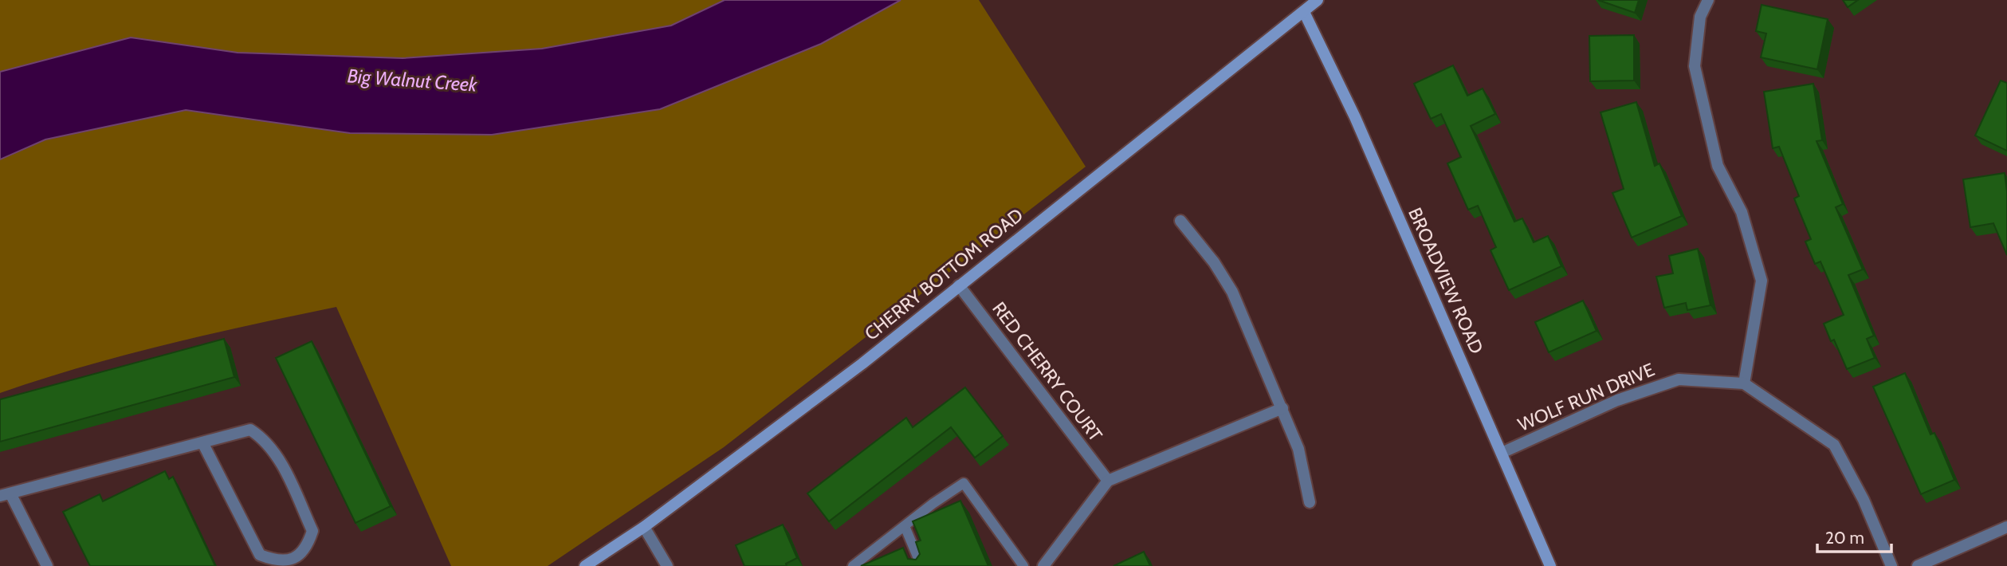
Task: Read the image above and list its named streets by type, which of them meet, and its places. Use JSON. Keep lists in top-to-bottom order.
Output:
{
  "streets": {
    "main road": ["CHERRY BOTTOM ROAD", "BROADVIEW ROAD"],
    "street": ["RED CHERRY COURT", "WOLF RUN DRIVE"]
  },
  "crossings": [
    ["CHERRY BOTTOM ROAD", "BROADVIEW ROAD"],
    ["CHERRY BOTTOM ROAD", "RED CHERRY COURT"],
    ["BROADVIEW ROAD", "WOLF RUN DRIVE"]
  ],
  "water": ["Big Walnut Creek"],
  "scale_bar": "20 m"
}
